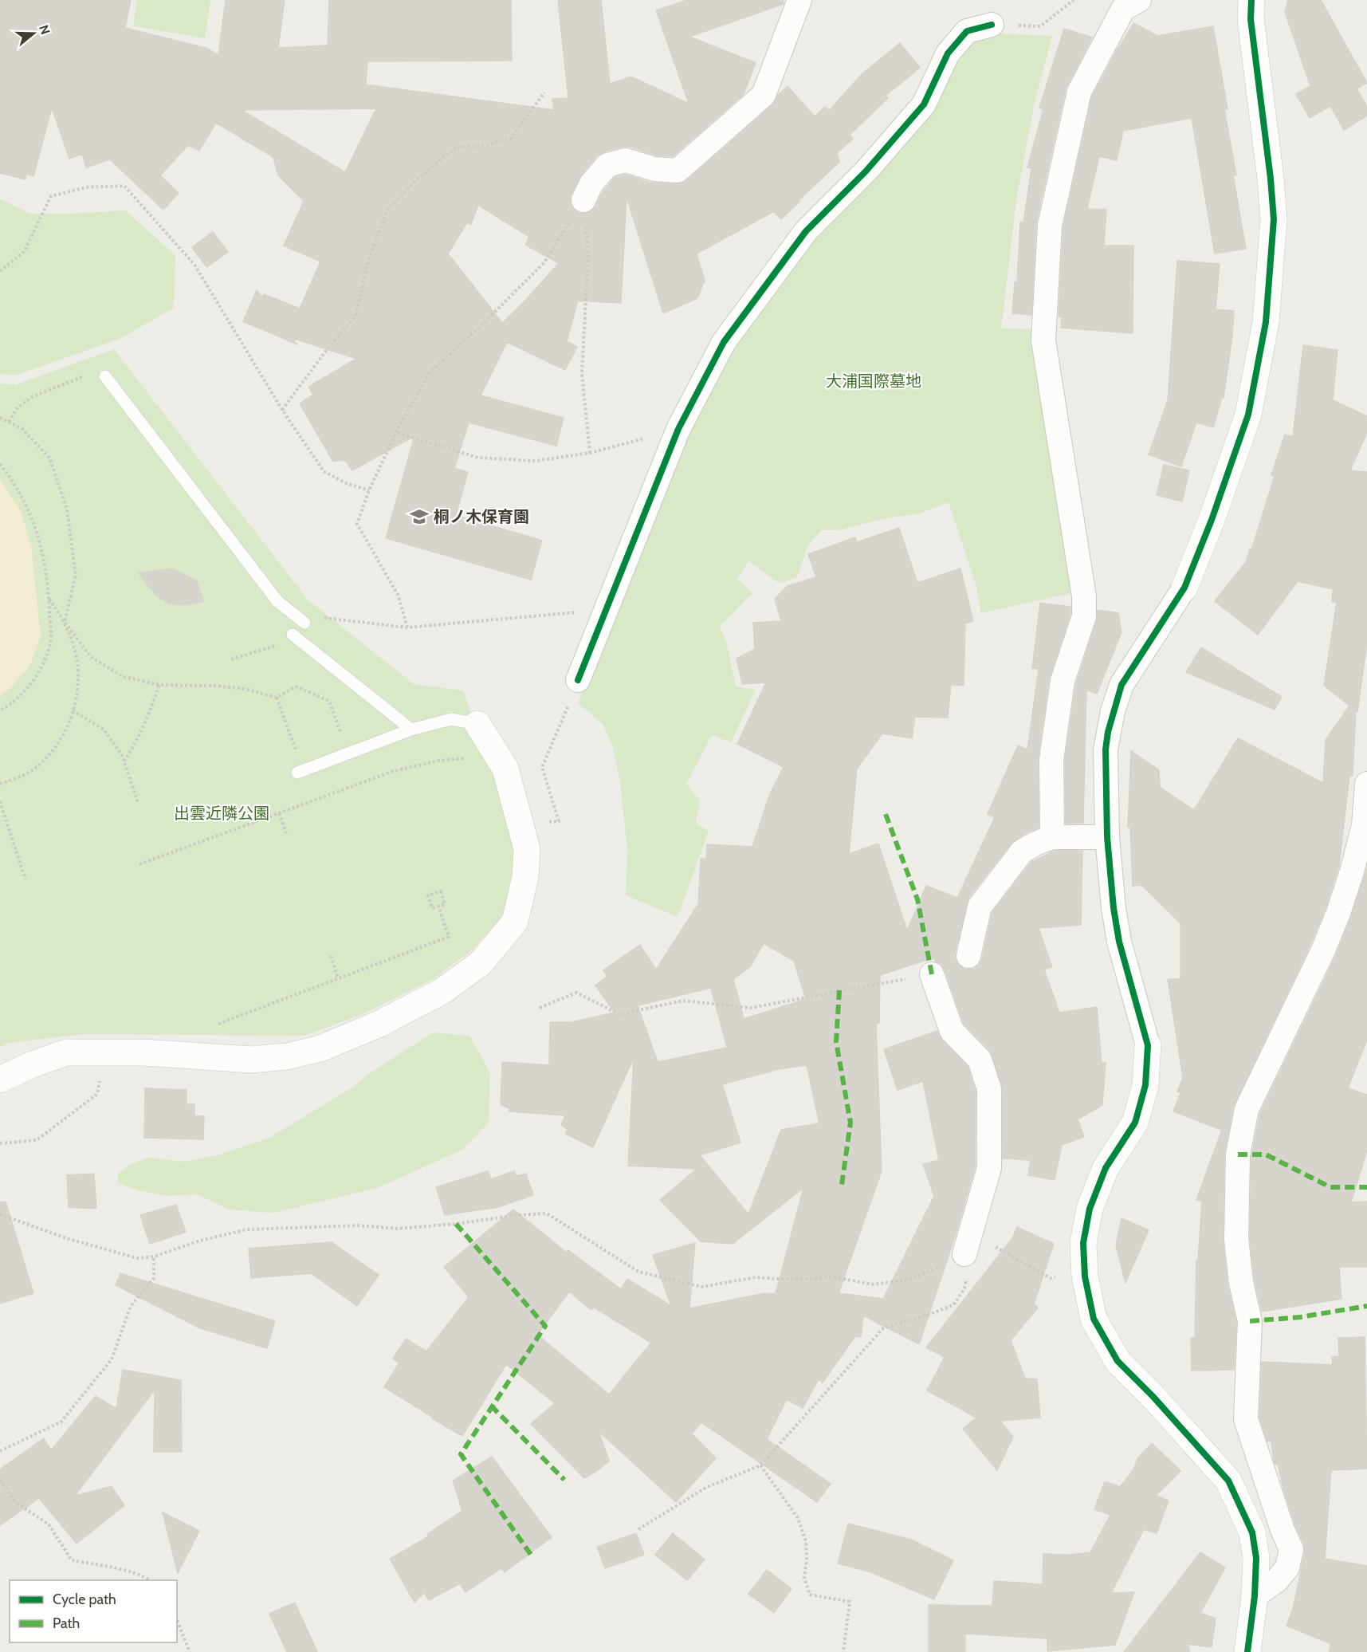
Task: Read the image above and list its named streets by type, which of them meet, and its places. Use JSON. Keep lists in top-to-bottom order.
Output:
{
  "parks": ["大浦国際墓地", "出雲近隣公園"],
  "places": {
    "school or university": ["桐ノ木保育園"]
  },
  "legend": ["Cycle path", "Path"],
  "north": "right"
}
